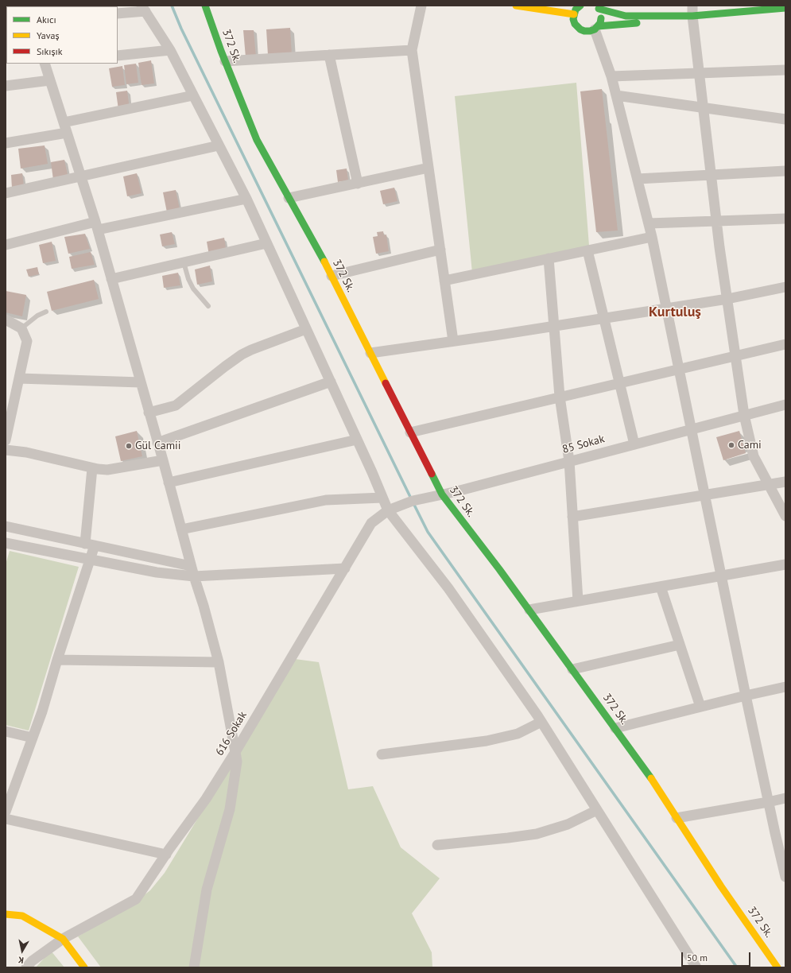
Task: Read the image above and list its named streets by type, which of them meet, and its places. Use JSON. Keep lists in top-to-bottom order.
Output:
{
  "streets": {
    "street": ["372 Sk.", "85 Sokak", "616 Sokak"]
  },
  "crossings": [
    ["372 Sk.", "85 Sokak"],
    ["85 Sokak", "616 Sokak"]
  ],
  "districts": ["Kurtuluş"],
  "places": ["Cami", "Gül Camii"],
  "legend": ["Akıcı", "Yavaş", "Sıkışık"],
  "scale_bar": "50 m",
  "north": "bottom"
}
